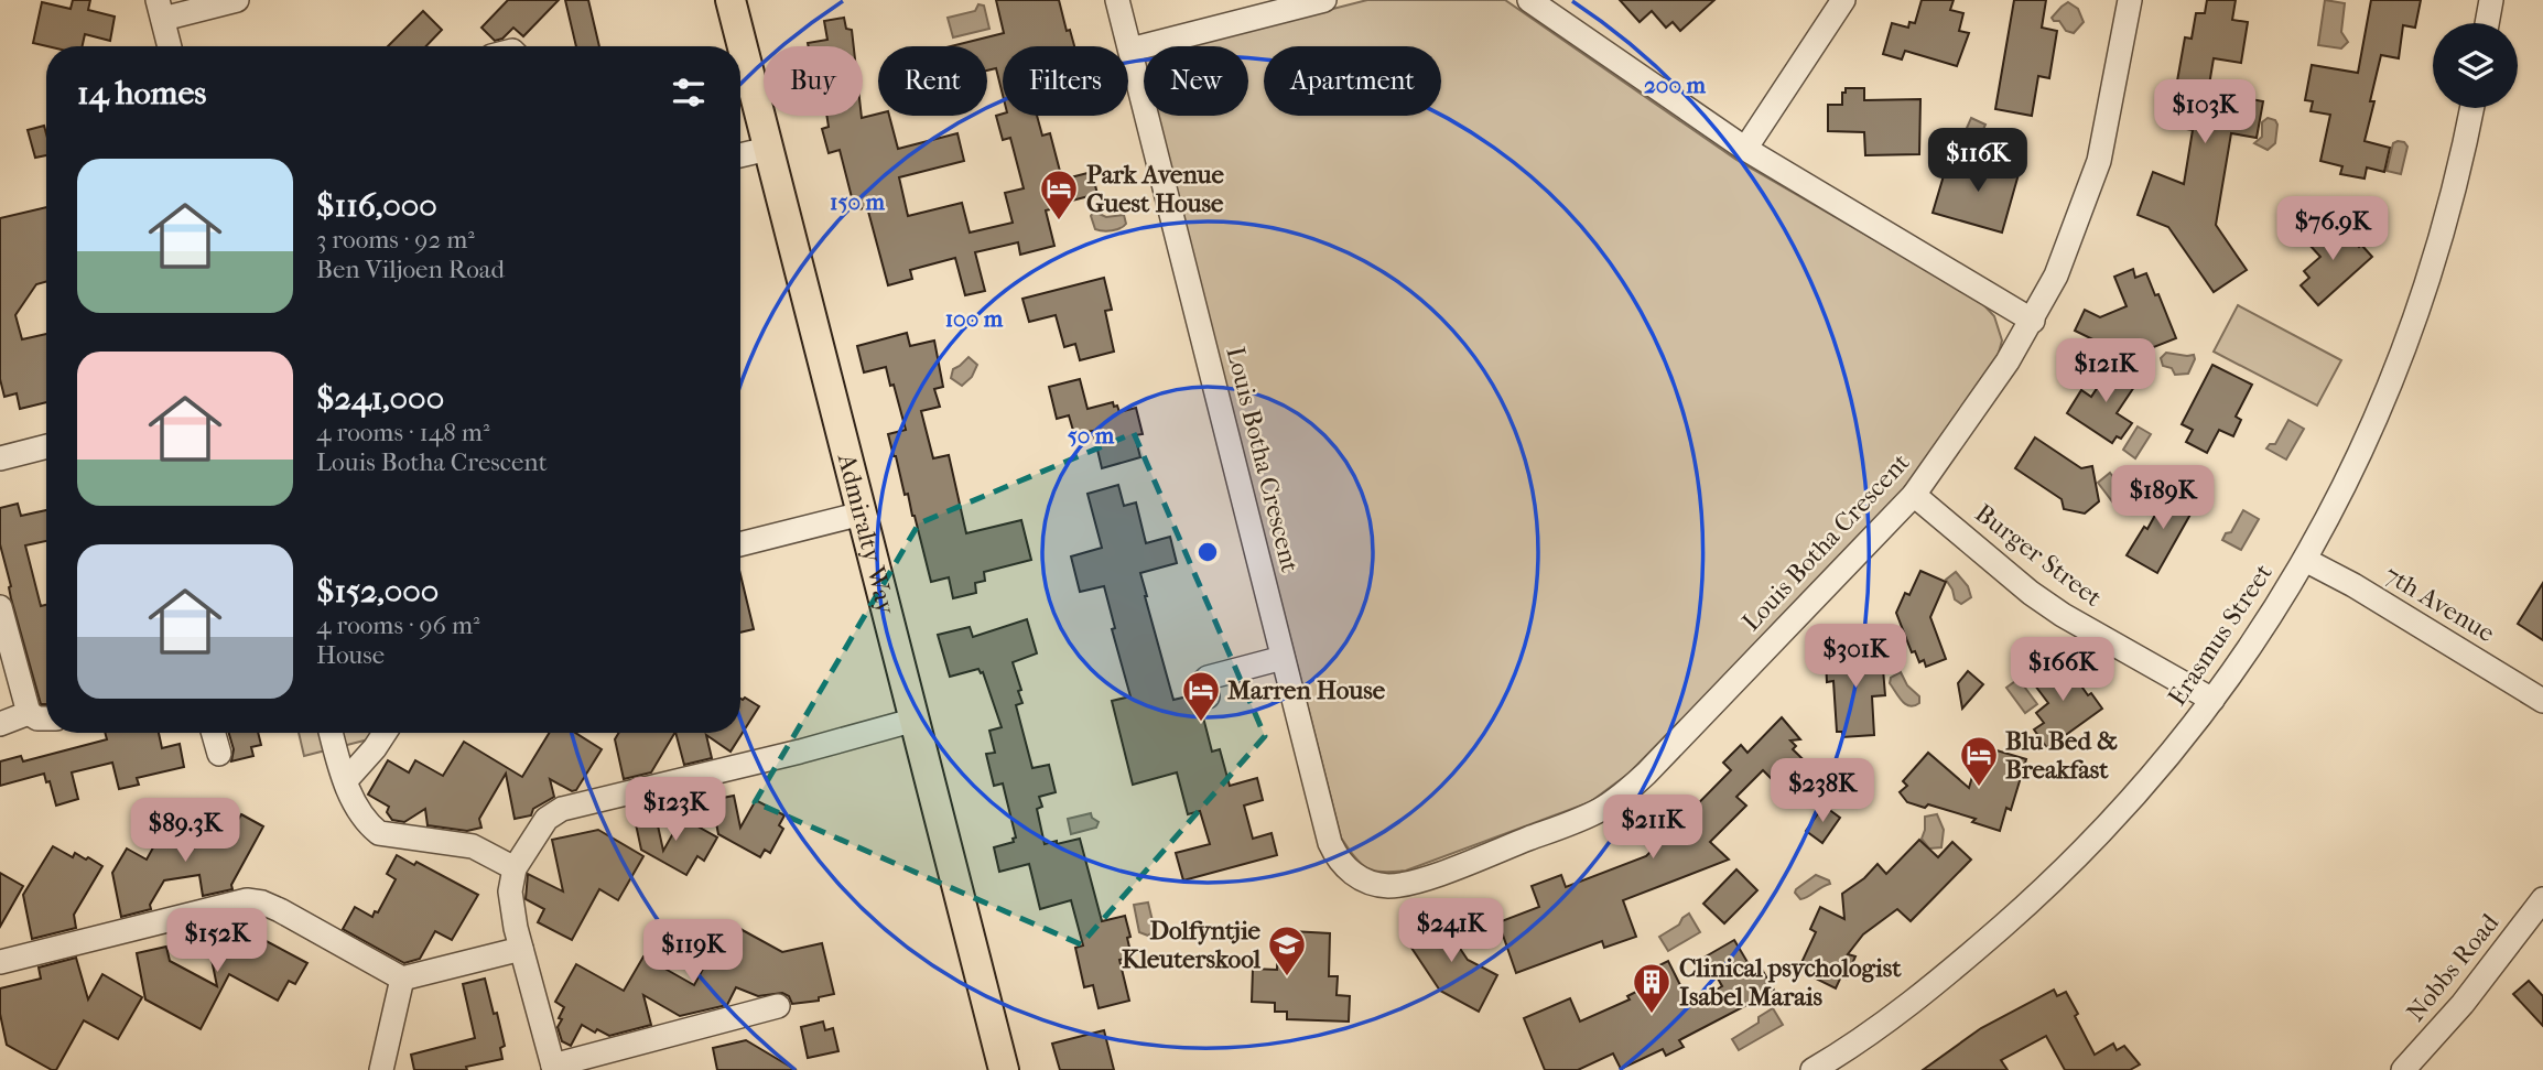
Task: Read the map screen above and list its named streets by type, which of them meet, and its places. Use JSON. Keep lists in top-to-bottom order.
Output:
{
  "streets": {
    "main road": ["Admiralty Way"],
    "street": [
      "Louis Botha Crescent",
      "Burger Street",
      "7th Avenue",
      "Erasmus Street",
      "Nobbs Road"
    ]
  },
  "crossings": [
    ["Louis Botha Crescent", "Burger Street"],
    ["Burger Street", "Erasmus Street"],
    ["7th Avenue", "Erasmus Street"]
  ],
  "places": {
    "hotel": ["Park Avenue Guest House", "Marren House", "Blu Bed & Breakfast"],
    "school or university": ["Dolfyntjie Kleuterskool"],
    "building": ["Clinical psychologist Isabel Marais"]
  },
  "page": {
    "chip": [
      "Buy",
      "Rent",
      "Filters",
      "New",
      "Apartment"
    ],
    "heading": "14 homes",
    "price": [
      "$103K",
      "$116K",
      "$76.9K",
      "$121K",
      "$189K",
      "$301K",
      "$166K",
      "$238K",
      "$123K",
      "$211K",
      "$89.3K",
      "$241K",
      "$152K",
      "$119K"
    ],
    "list": [
      {
        "name": "$116,000",
        "note": "3 rooms · 92 m² · Ben Viljoen Road"
      },
      {
        "name": "$241,000",
        "note": "4 rooms · 148 m² · Louis Botha Crescent"
      },
      {
        "name": "$152,000",
        "note": "4 rooms · 96 m² · House"
      }
    ]
  },
  "rings": [
    "200 m",
    "150 m",
    "100 m",
    "50 m"
  ]
}
